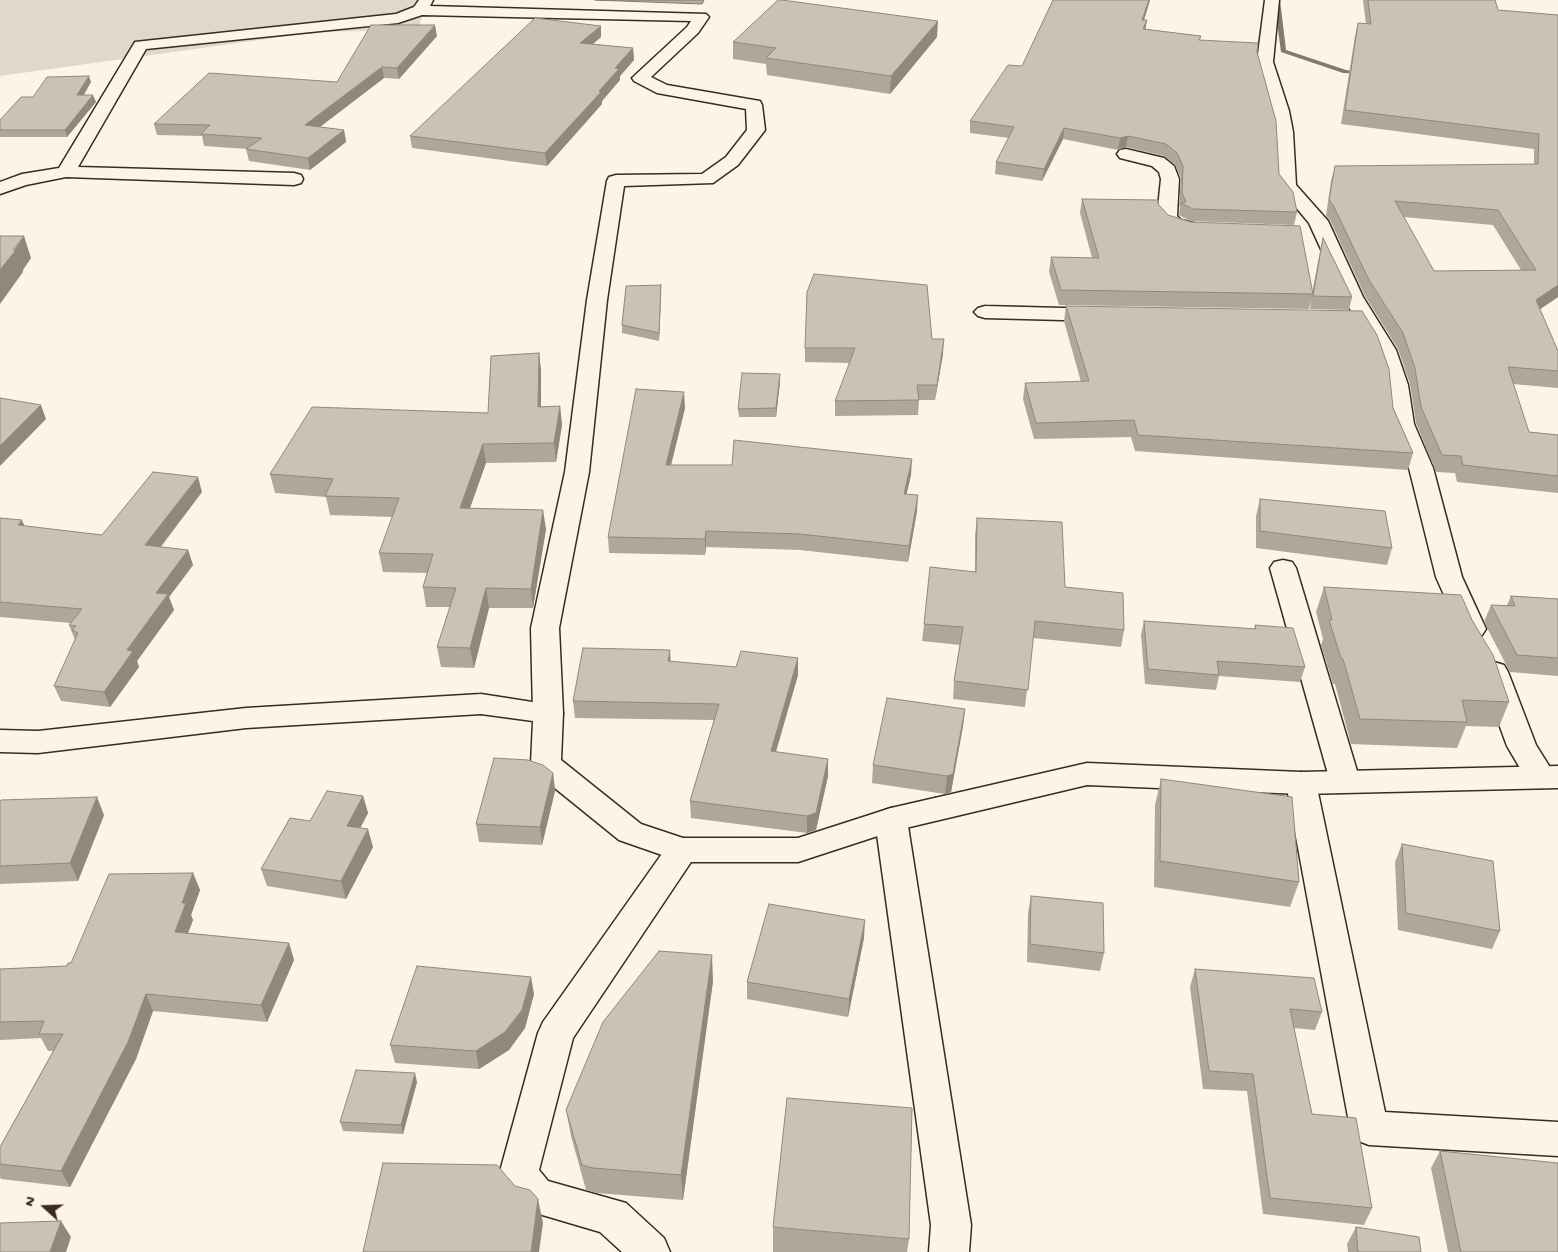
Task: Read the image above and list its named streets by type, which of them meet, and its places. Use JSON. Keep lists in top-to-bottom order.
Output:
{
  "north": "left"
}
